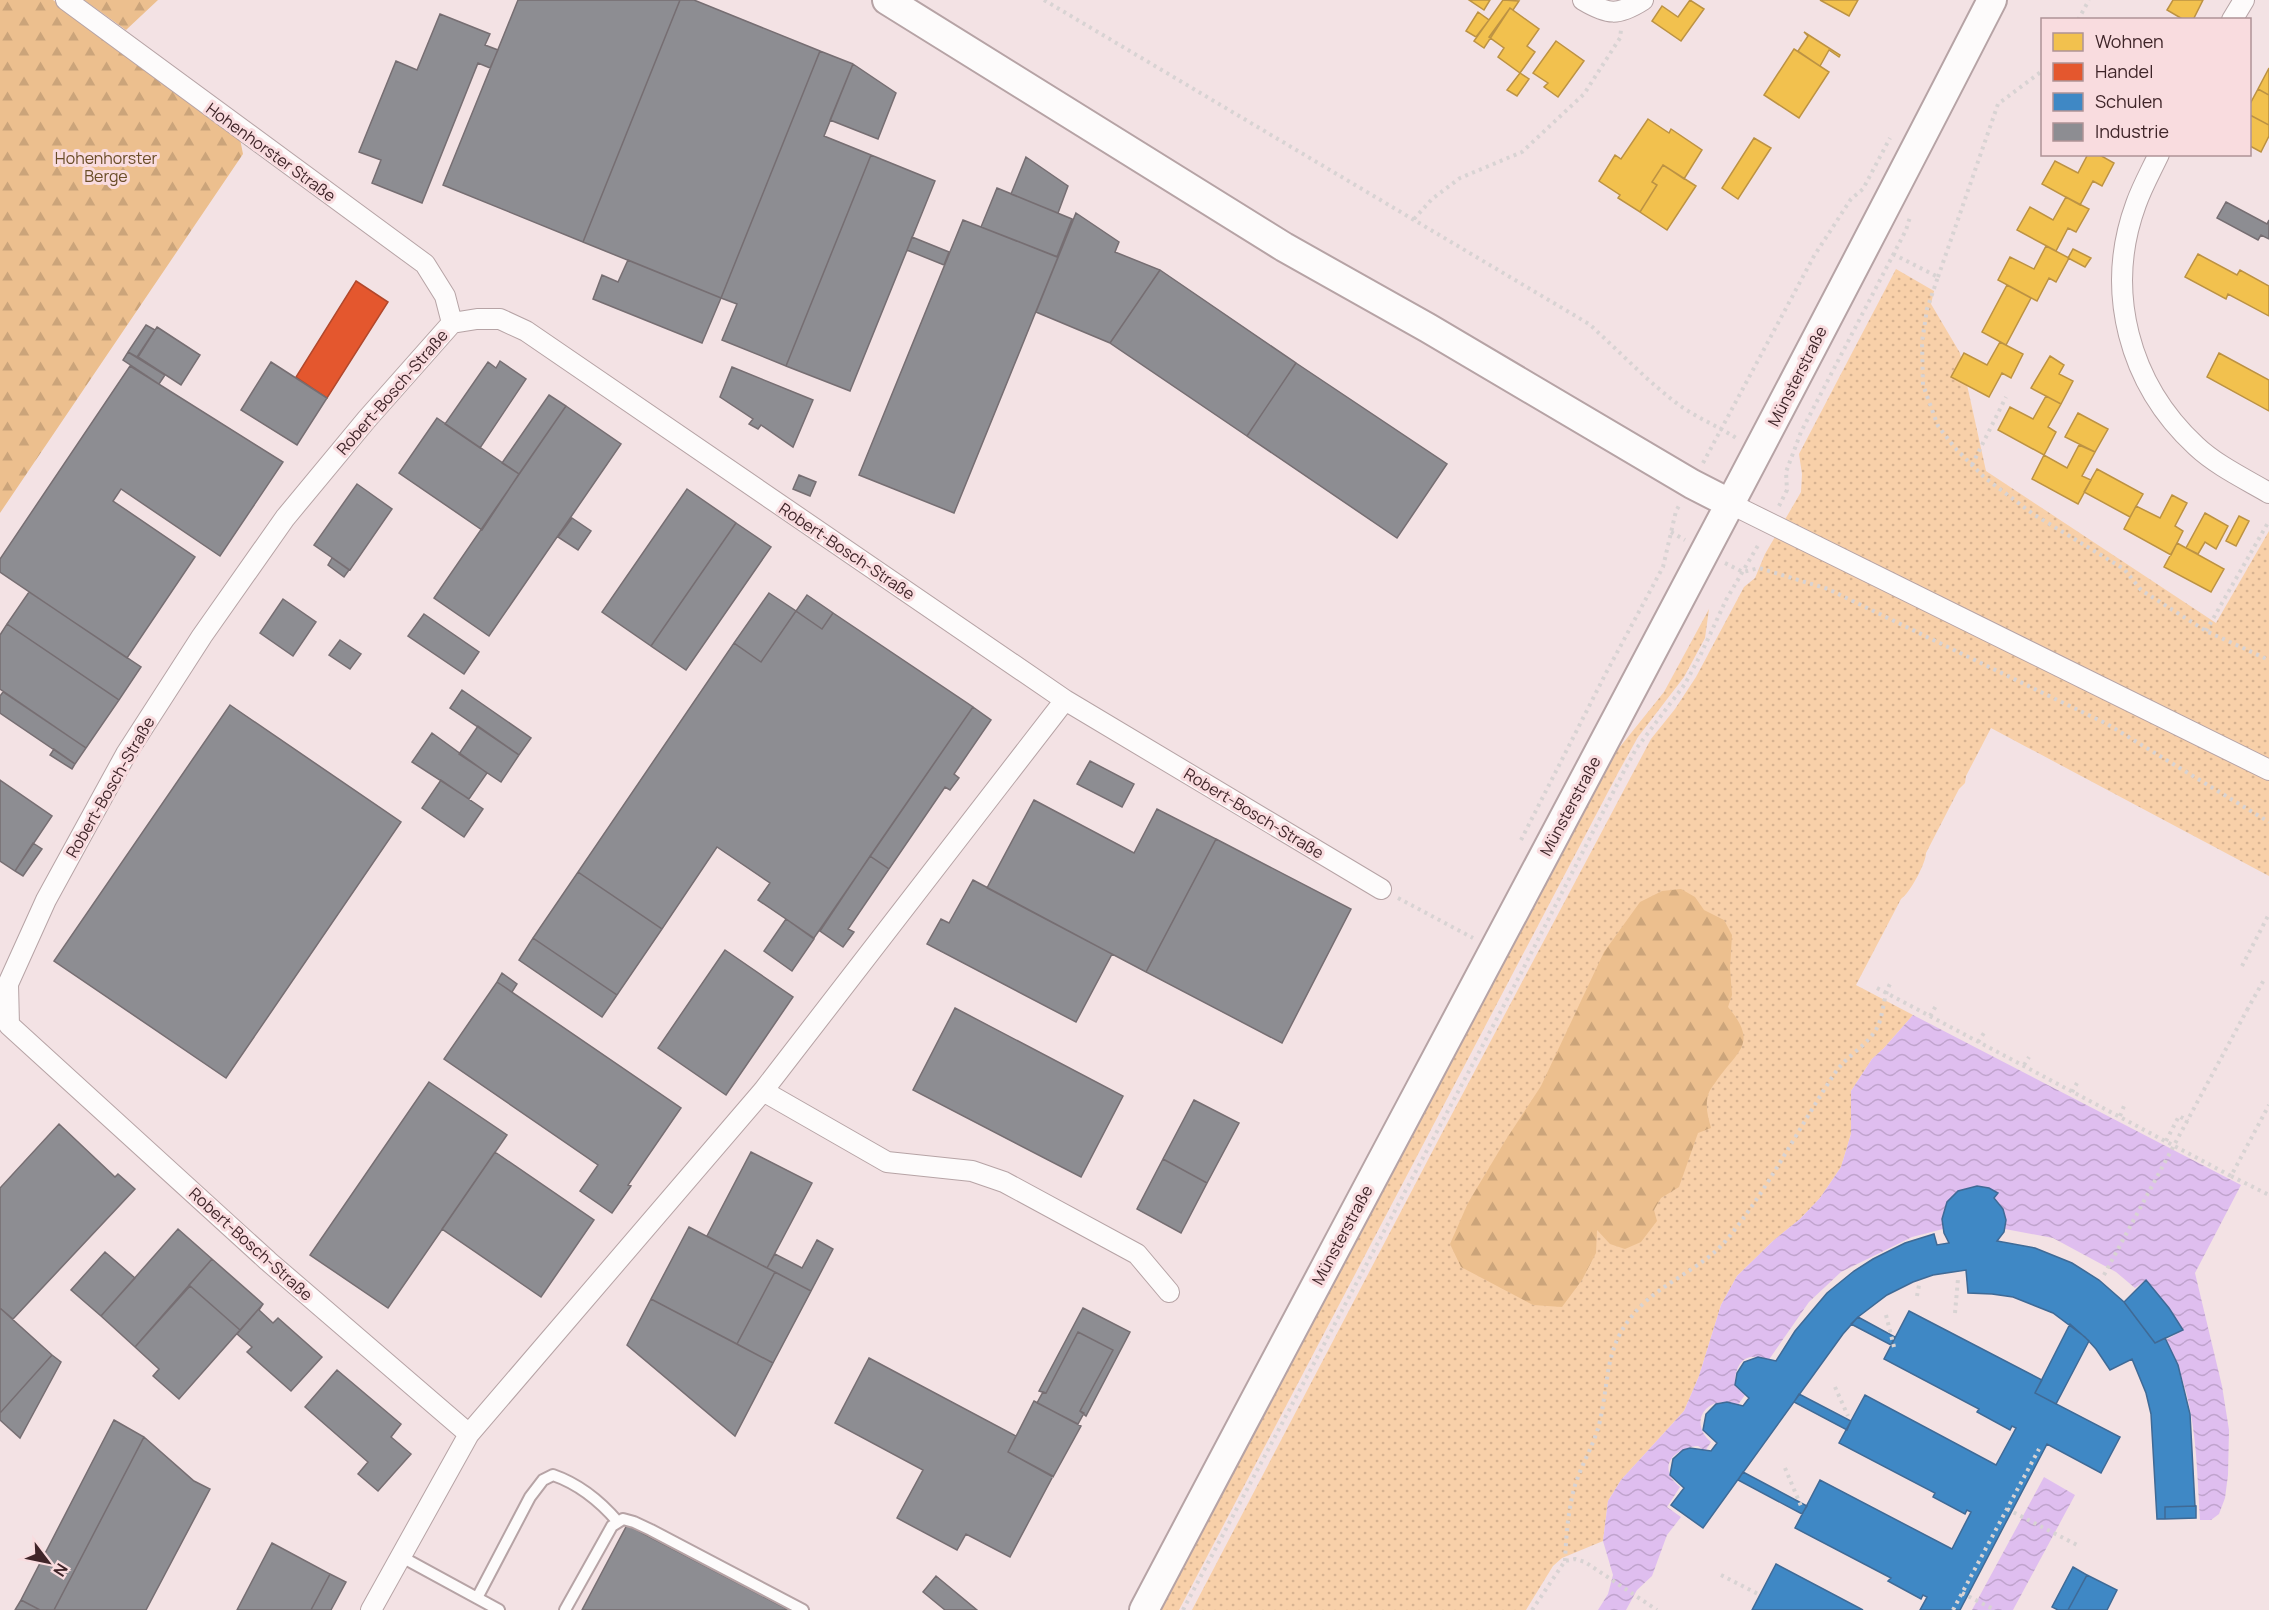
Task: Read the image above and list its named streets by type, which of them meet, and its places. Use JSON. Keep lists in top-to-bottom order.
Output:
{
  "streets": {
    "main road": ["Münsterstraße"],
    "street": ["Hohenhorster Straße", "Robert-Bosch-Straße"]
  },
  "crossings": [
    ["Hohenhorster Straße", "Robert-Bosch-Straße"]
  ],
  "parks": ["Hohenhorster Berge"],
  "legend": [
    "Wohnen",
    "Handel",
    "Schulen",
    "Industrie"
  ],
  "north": "bottom right"
}
